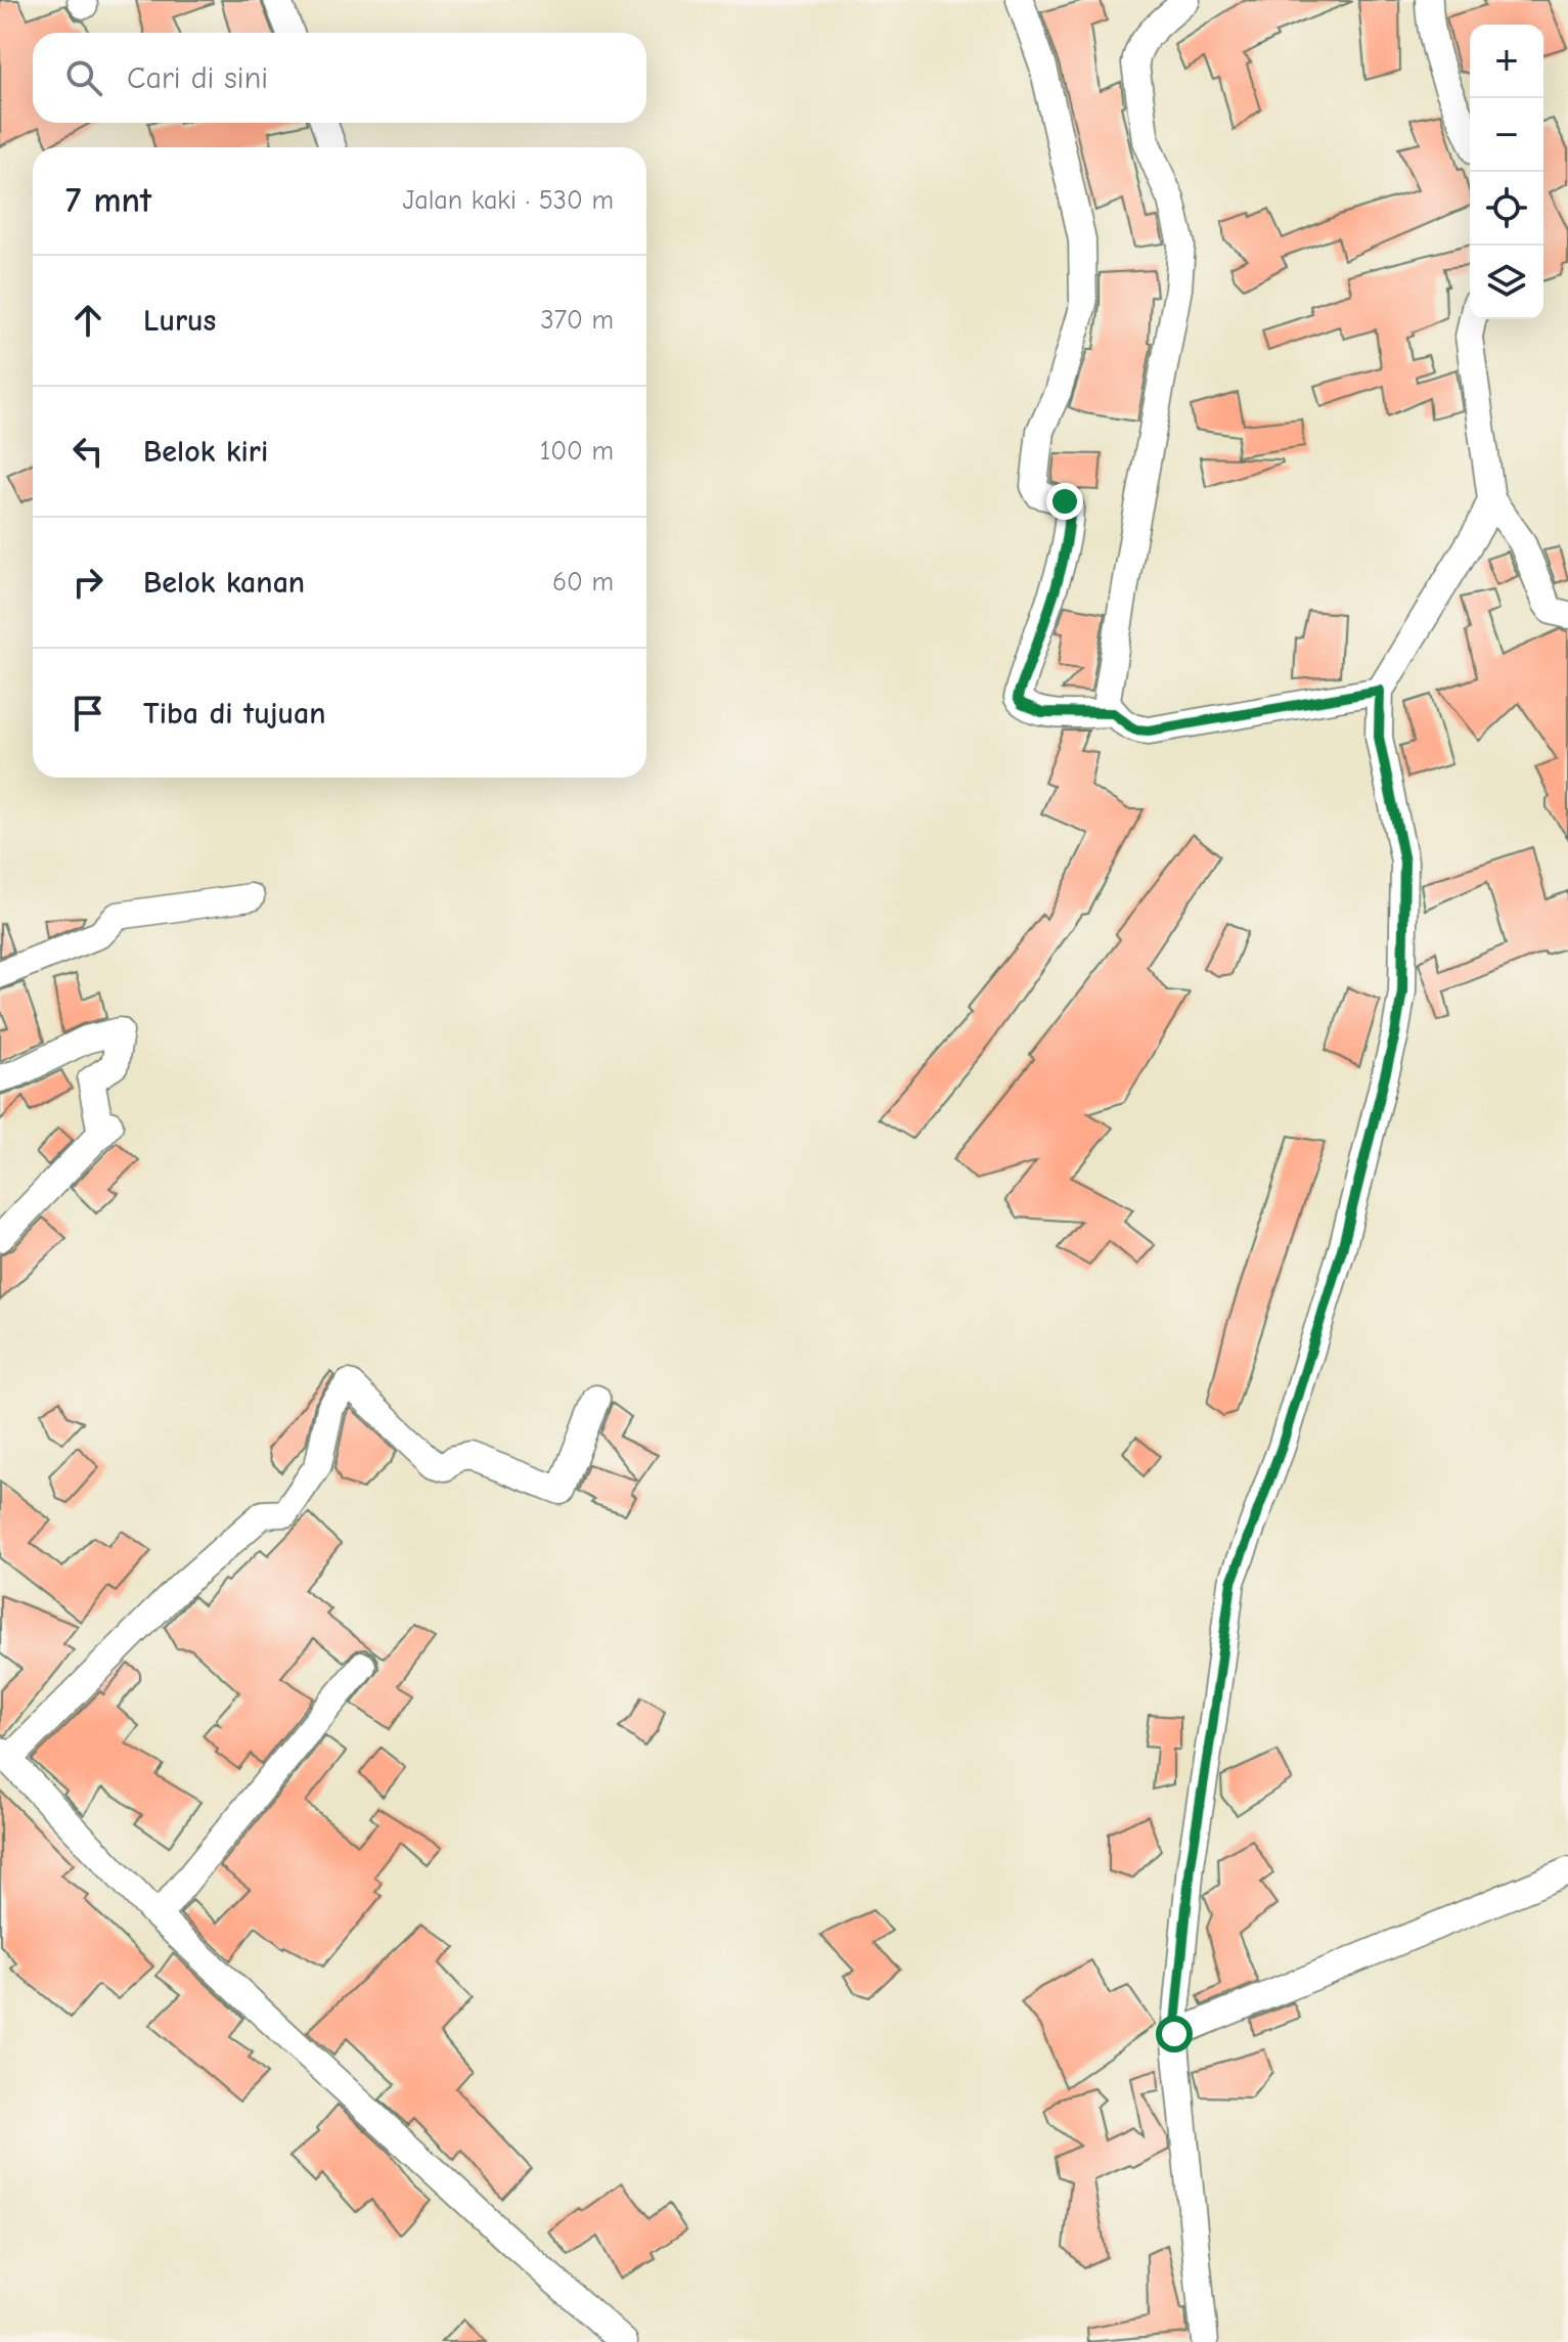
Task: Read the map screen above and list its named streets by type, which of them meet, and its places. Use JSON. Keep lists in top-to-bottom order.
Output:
{
  "page": {
    "map_buttons": ["+", "−"],
    "search": "Cari di sini",
    "heading": ["7 mnt", "Jalan kaki · 530 m"],
    "list": [
      ["Lurus", "370 m"],
      ["Belok kiri", "100 m"],
      ["Belok kanan", "60 m"],
      "Tiba di tujuan"
    ]
  }
}
